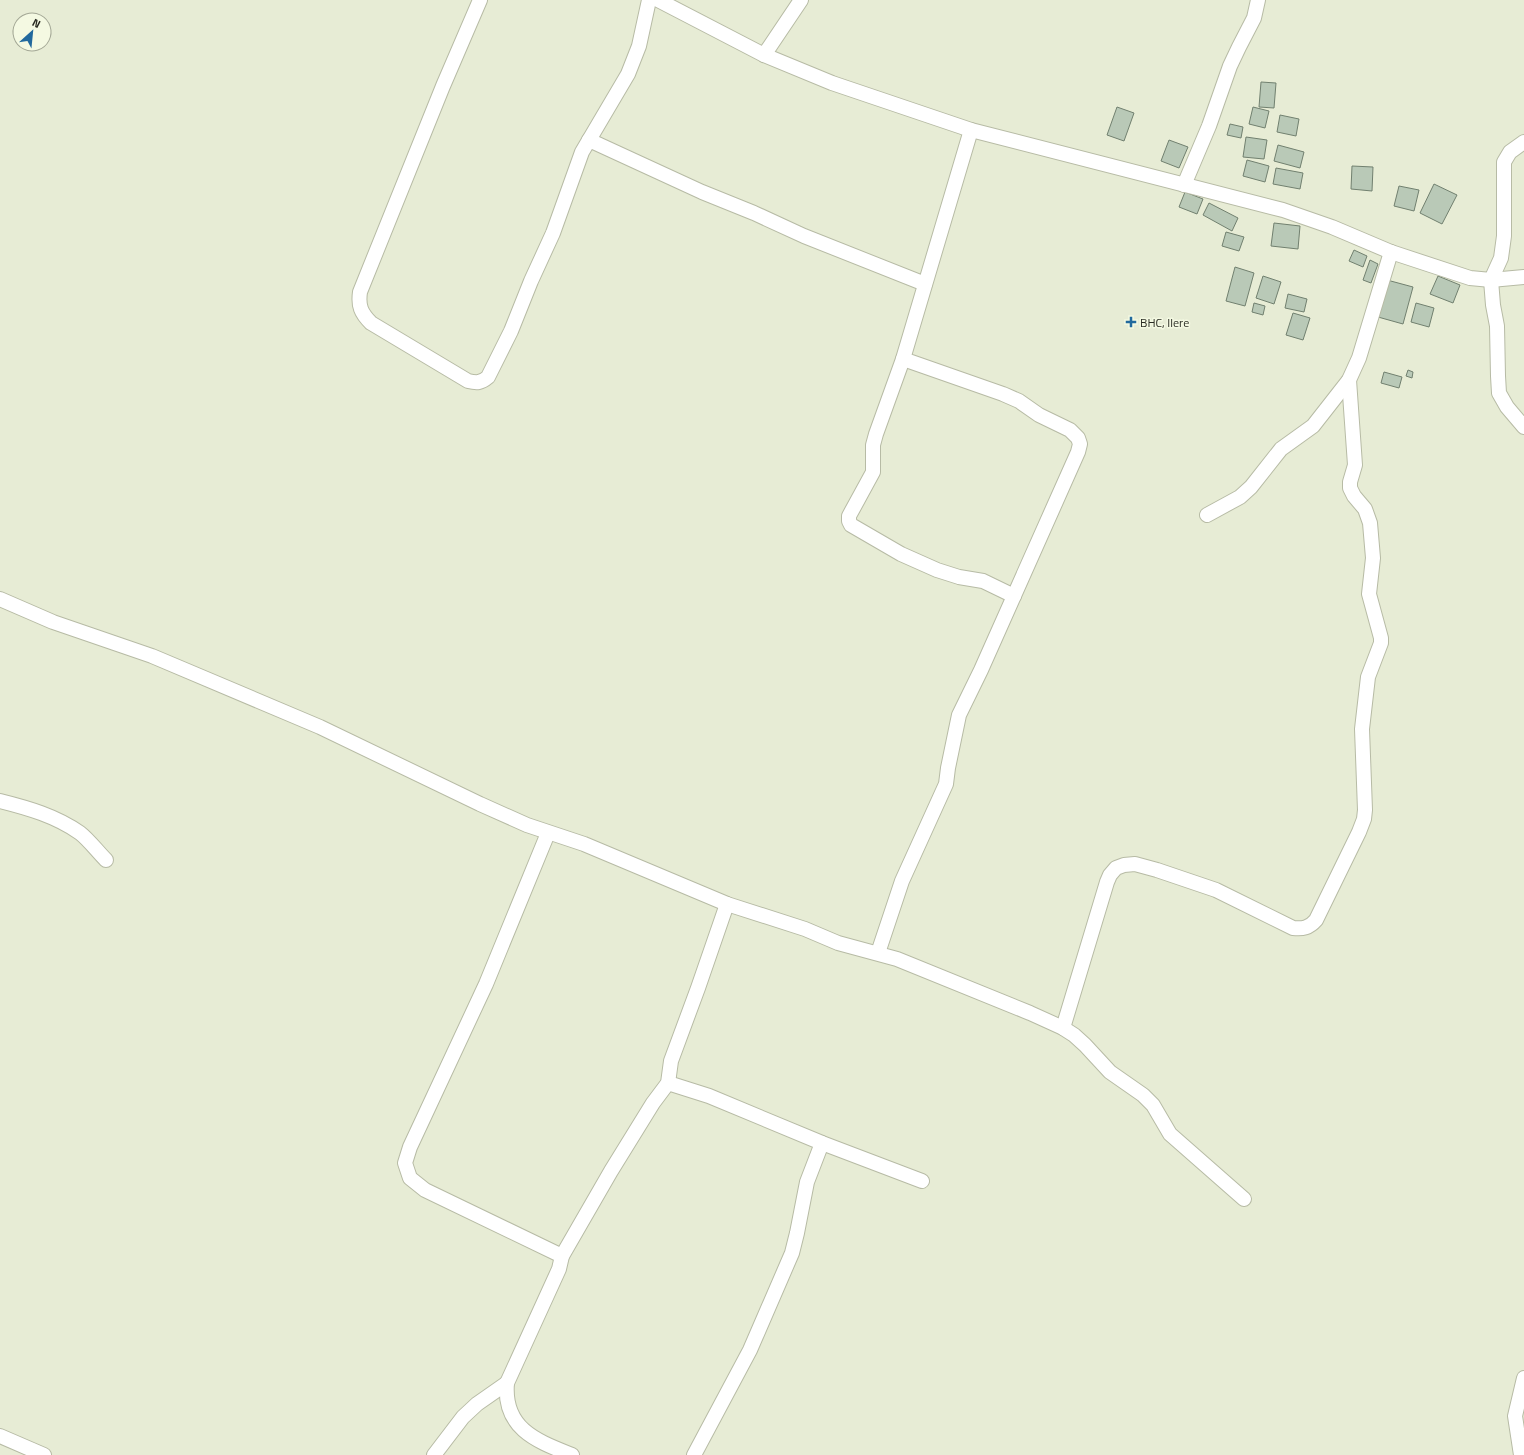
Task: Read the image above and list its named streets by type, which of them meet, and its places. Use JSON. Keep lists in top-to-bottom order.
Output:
{
  "places": {
    "health": ["BHC, Ilere"]
  },
  "north": "top right"
}
